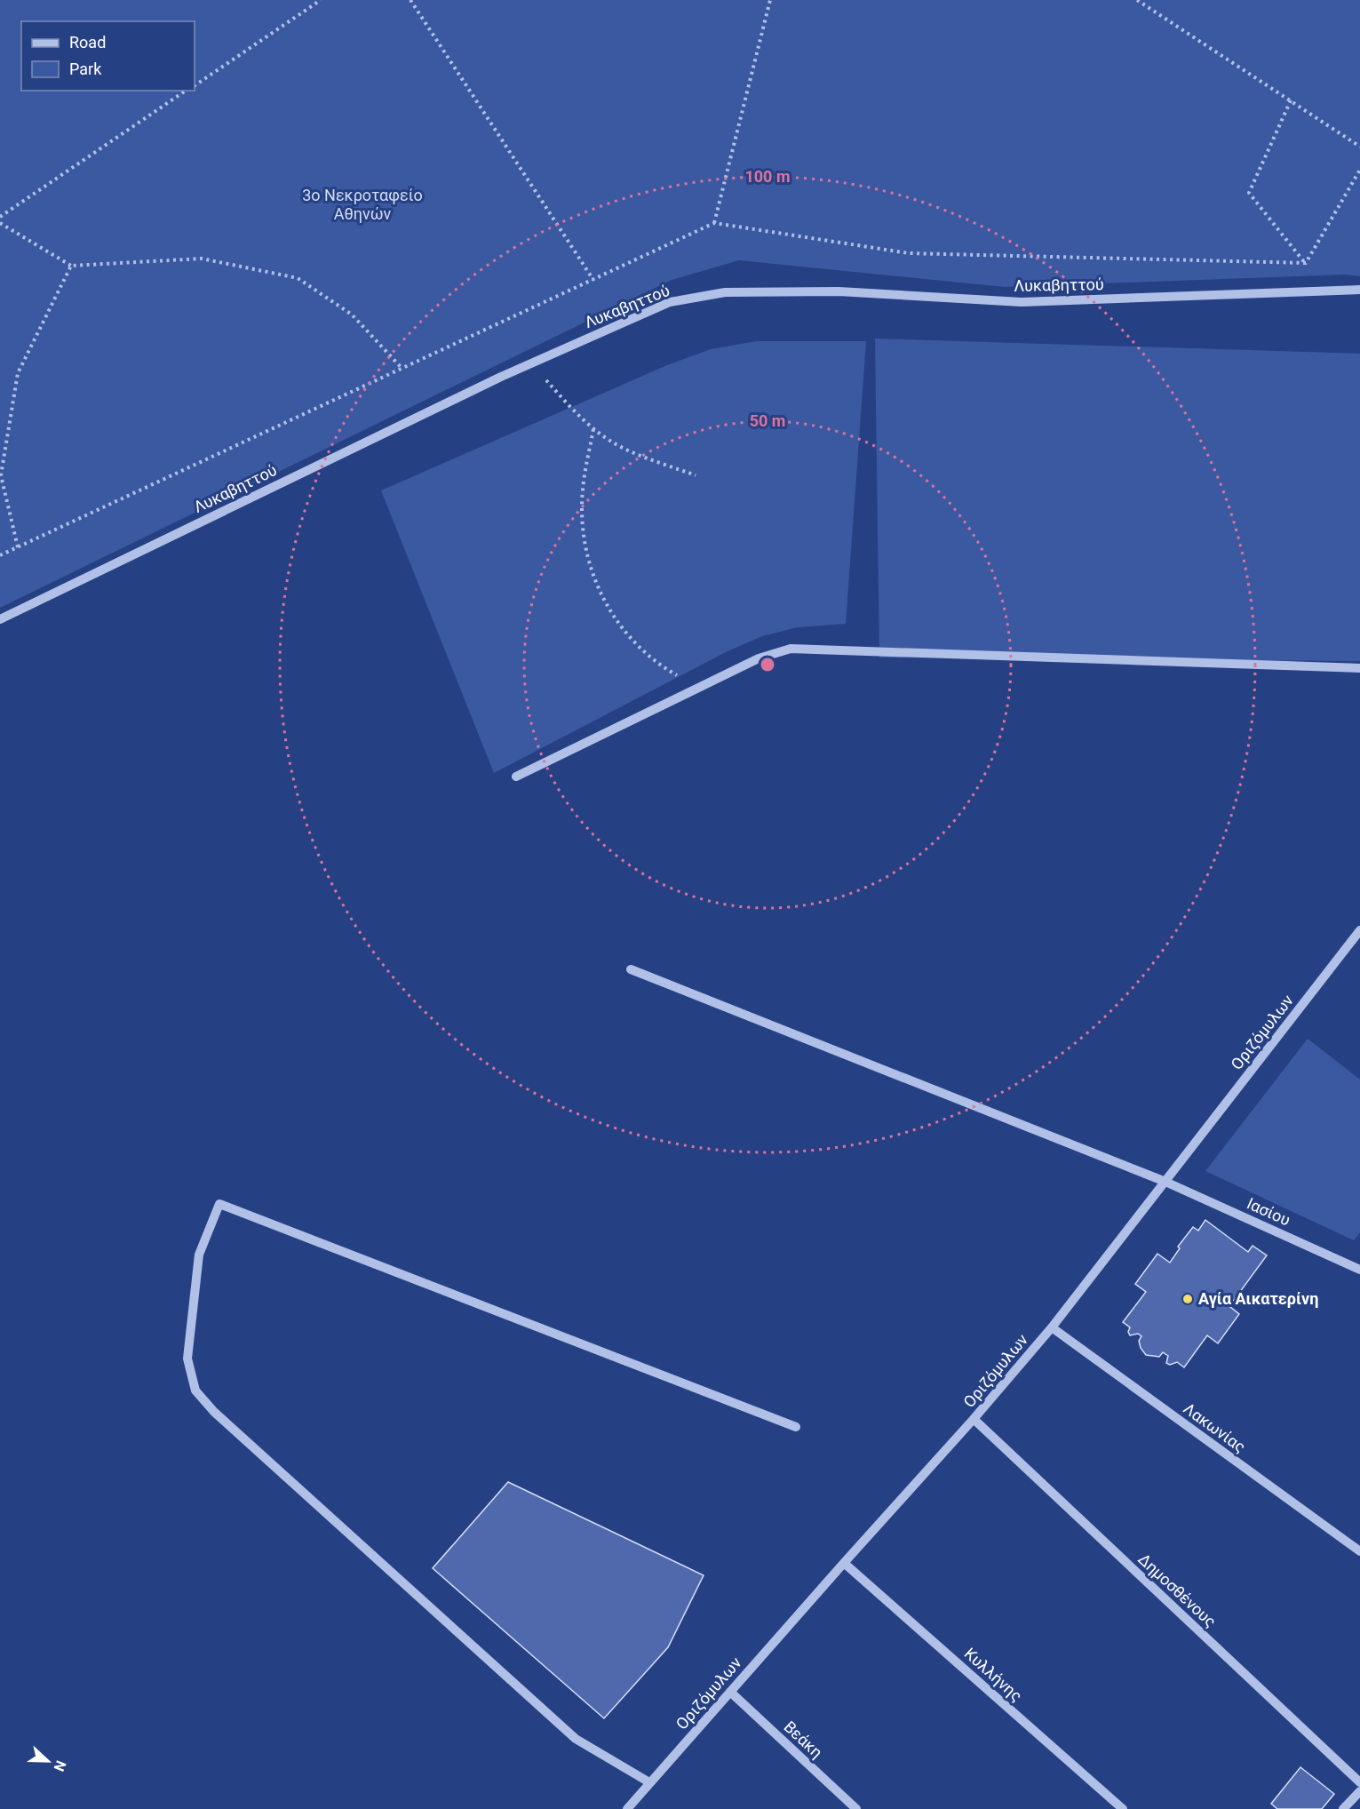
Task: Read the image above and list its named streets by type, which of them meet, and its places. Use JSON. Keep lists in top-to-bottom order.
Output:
{
  "streets": {
    "street": [
      "Λυκαβηττού",
      "Οριζόμυλων",
      "Ιασίου",
      "Λακωνίας",
      "Δημοσθένους",
      "Κυλλήνης",
      "Βεάκη"
    ]
  },
  "crossings": [
    ["Οριζόμυλων", "Ιασίου"],
    ["Οριζόμυλων", "Λακωνίας"],
    ["Οριζόμυλων", "Δημοσθένους"],
    ["Οριζόμυλων", "Κυλλήνης"],
    ["Οριζόμυλων", "Βεάκη"]
  ],
  "parks": ["3ο Νεκροταφείο Αθηνών"],
  "places": ["Αγία Αικατερίνη"],
  "legend": ["Road", "Park"],
  "north": "right",
  "rings": ["100 m", "50 m"]
}
